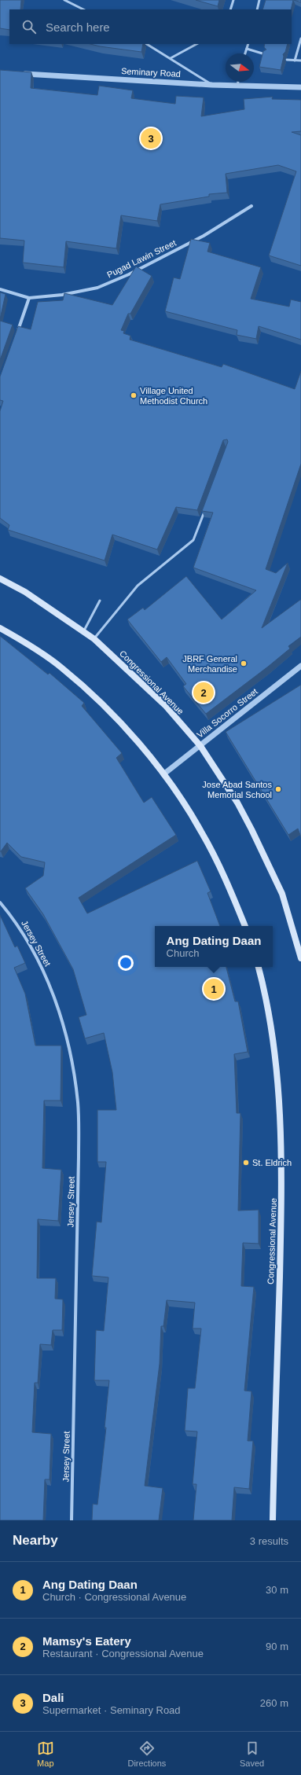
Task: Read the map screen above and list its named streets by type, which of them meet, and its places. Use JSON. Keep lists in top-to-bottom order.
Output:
{
  "streets": {
    "main road": ["Congressional Avenue"],
    "street": [
      "Seminary Road",
      "Pugad Lawin Street",
      "Villa Socorro Street",
      "Jersey Street"
    ]
  },
  "crossings": [
    ["Congressional Avenue", "Villa Socorro Street"]
  ],
  "places": [
    "Village United Methodist Church",
    "JBRF General Merchandise",
    "Jose Abad Santos Memorial School",
    "St. Eldrich"
  ],
  "north": "right",
  "page": {
    "search": "Search here",
    "pins": ["3", "2", "1"],
    "popup": ["Ang Dating Daan", "Church"],
    "heading": ["Nearby", "3 results"],
    "list": [
      {
        "mark": "1",
        "name": "Ang Dating Daan",
        "note": "Church · Congressional Avenue",
        "value": "30 m"
      },
      {
        "mark": "2",
        "name": "Mamsy's Eatery",
        "note": "Restaurant · Congressional Avenue",
        "value": "90 m"
      },
      {
        "mark": "3",
        "name": "Dali",
        "note": "Supermarket · Seminary Road",
        "value": "260 m"
      }
    ],
    "nav": ["Map", "Directions", "Saved"]
  }
}
